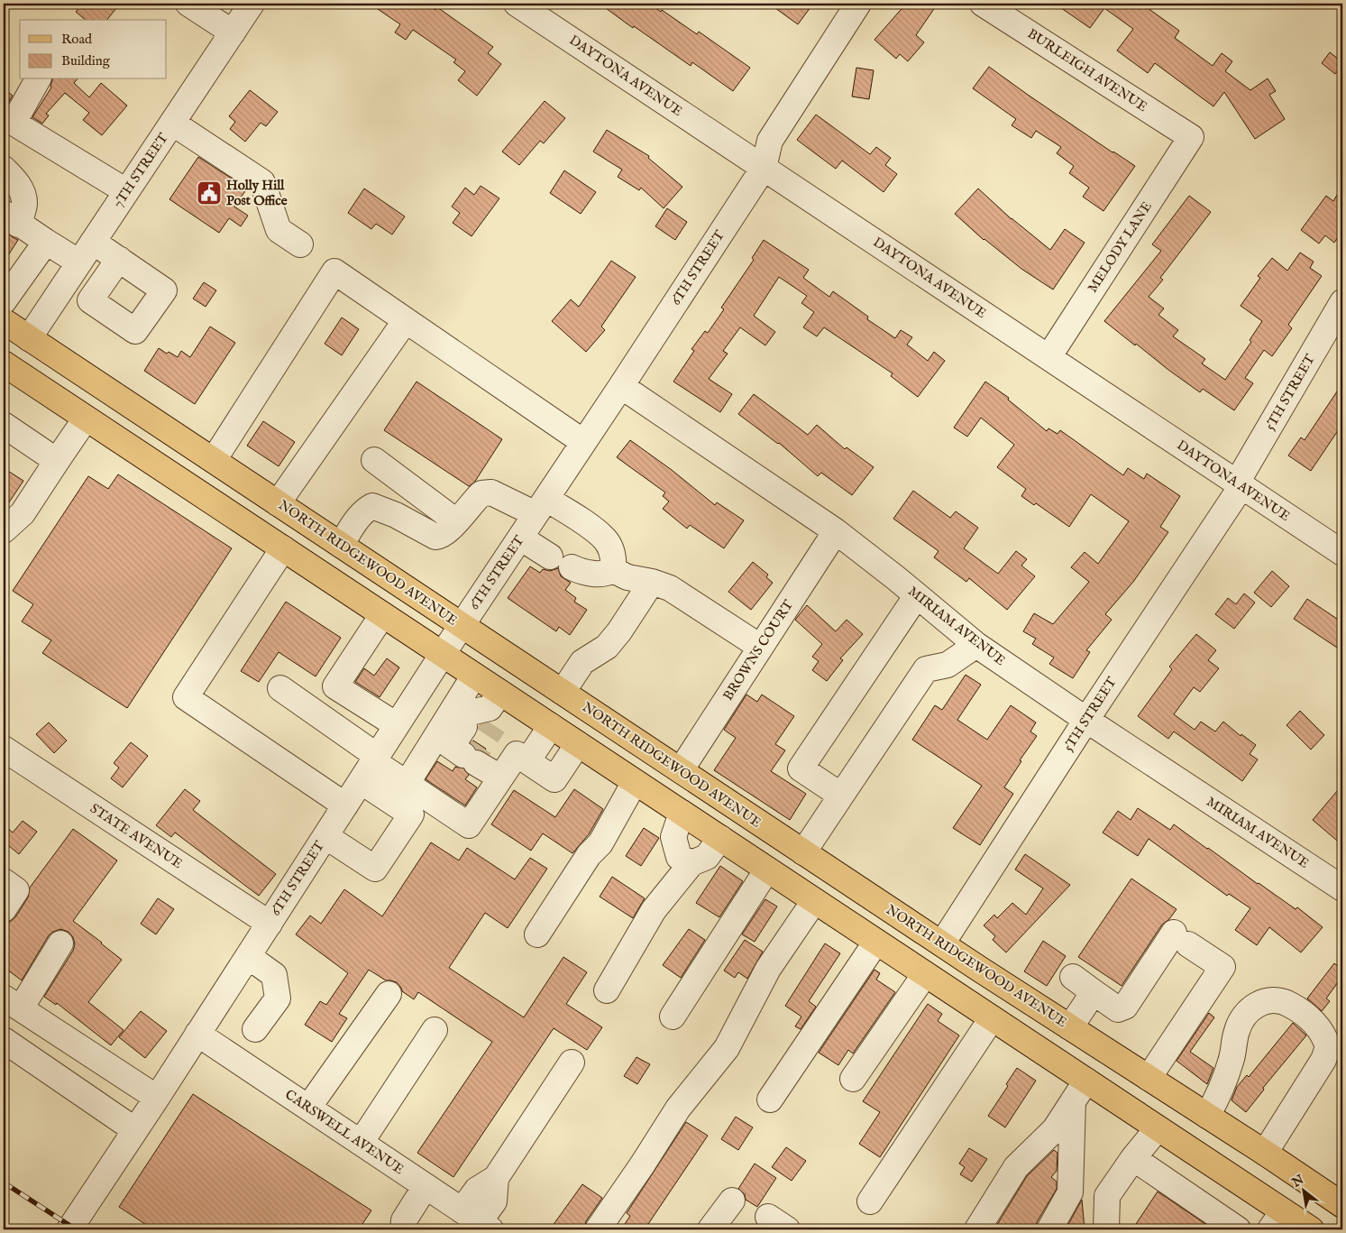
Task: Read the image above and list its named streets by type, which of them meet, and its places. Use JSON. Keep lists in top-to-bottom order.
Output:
{
  "streets": {
    "main road": ["NORTH RIDGEWOOD AVENUE"],
    "street": [
      "BURLEIGH AVENUE",
      "DAYTONA AVENUE",
      "7TH STREET",
      "MELODY LANE",
      "6TH STREET",
      "5TH STREET",
      "MIRIAM AVENUE",
      "BROWNS COURT",
      "STATE AVENUE",
      "CARSWELL AVENUE"
    ]
  },
  "crossings": [
    ["BURLEIGH AVENUE", "MELODY LANE"],
    ["DAYTONA AVENUE", "MELODY LANE"],
    ["DAYTONA AVENUE", "6TH STREET"],
    ["DAYTONA AVENUE", "5TH STREET"],
    ["7TH STREET", "NORTH RIDGEWOOD AVENUE"],
    ["6TH STREET", "NORTH RIDGEWOOD AVENUE"],
    ["6TH STREET", "MIRIAM AVENUE"],
    ["6TH STREET", "STATE AVENUE"],
    ["6TH STREET", "CARSWELL AVENUE"],
    ["5TH STREET", "NORTH RIDGEWOOD AVENUE"],
    ["5TH STREET", "MIRIAM AVENUE"],
    ["NORTH RIDGEWOOD AVENUE", "BROWNS COURT"],
    ["MIRIAM AVENUE", "BROWNS COURT"]
  ],
  "places": {
    "public building": ["Holly Hill Post Office"]
  },
  "legend": ["Road", "Building"],
  "north": "top left"
}
